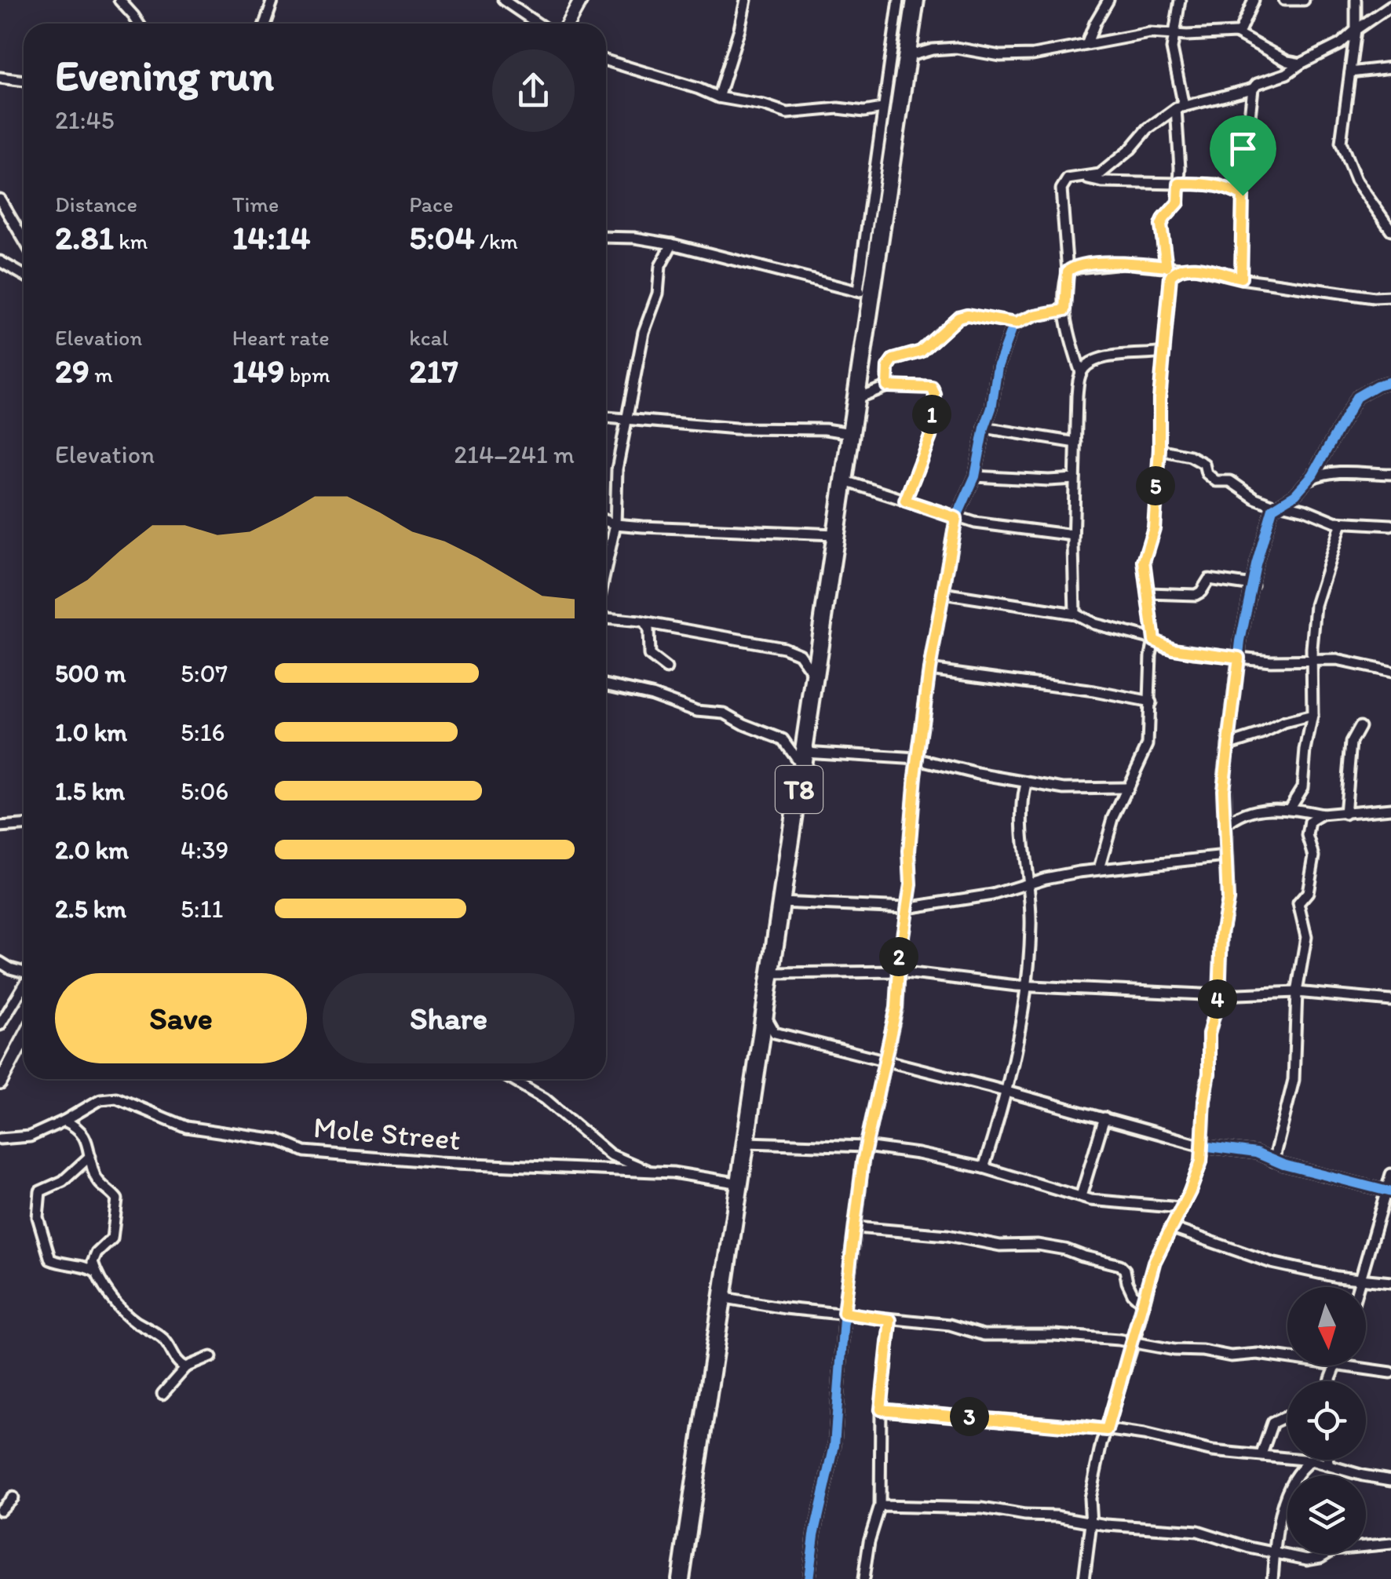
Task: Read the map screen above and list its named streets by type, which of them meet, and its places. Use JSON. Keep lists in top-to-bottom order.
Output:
{
  "streets": {
    "highway": ["T8"],
    "street": ["Mole Street"]
  },
  "crossings": [
    ["T8", "Mole Street"]
  ],
  "north": "bottom",
  "page": {
    "heading": ["Evening run", "21:45"],
    "stats": [
      ["Distance", "2.81 km"],
      ["Time", "14:14"],
      ["Pace", "5:04 /km"],
      ["Elevation", "29 m"],
      ["Heart rate", "149 bpm"],
      ["kcal", "217"]
    ],
    "pins": [
      "1",
      "5",
      "2",
      "4",
      "3"
    ],
    "chart": ["Elevation", "214–241 m"],
    "list": [
      {
        "name": "500 m",
        "note": "5:07"
      },
      {
        "name": "1.0 km",
        "note": "5:16"
      },
      {
        "name": "1.5 km",
        "note": "5:06"
      },
      {
        "name": "2.0 km",
        "note": "4:39"
      },
      {
        "name": "2.5 km",
        "note": "5:11"
      }
    ],
    "buttons": ["Save", "Share"]
  }
}
